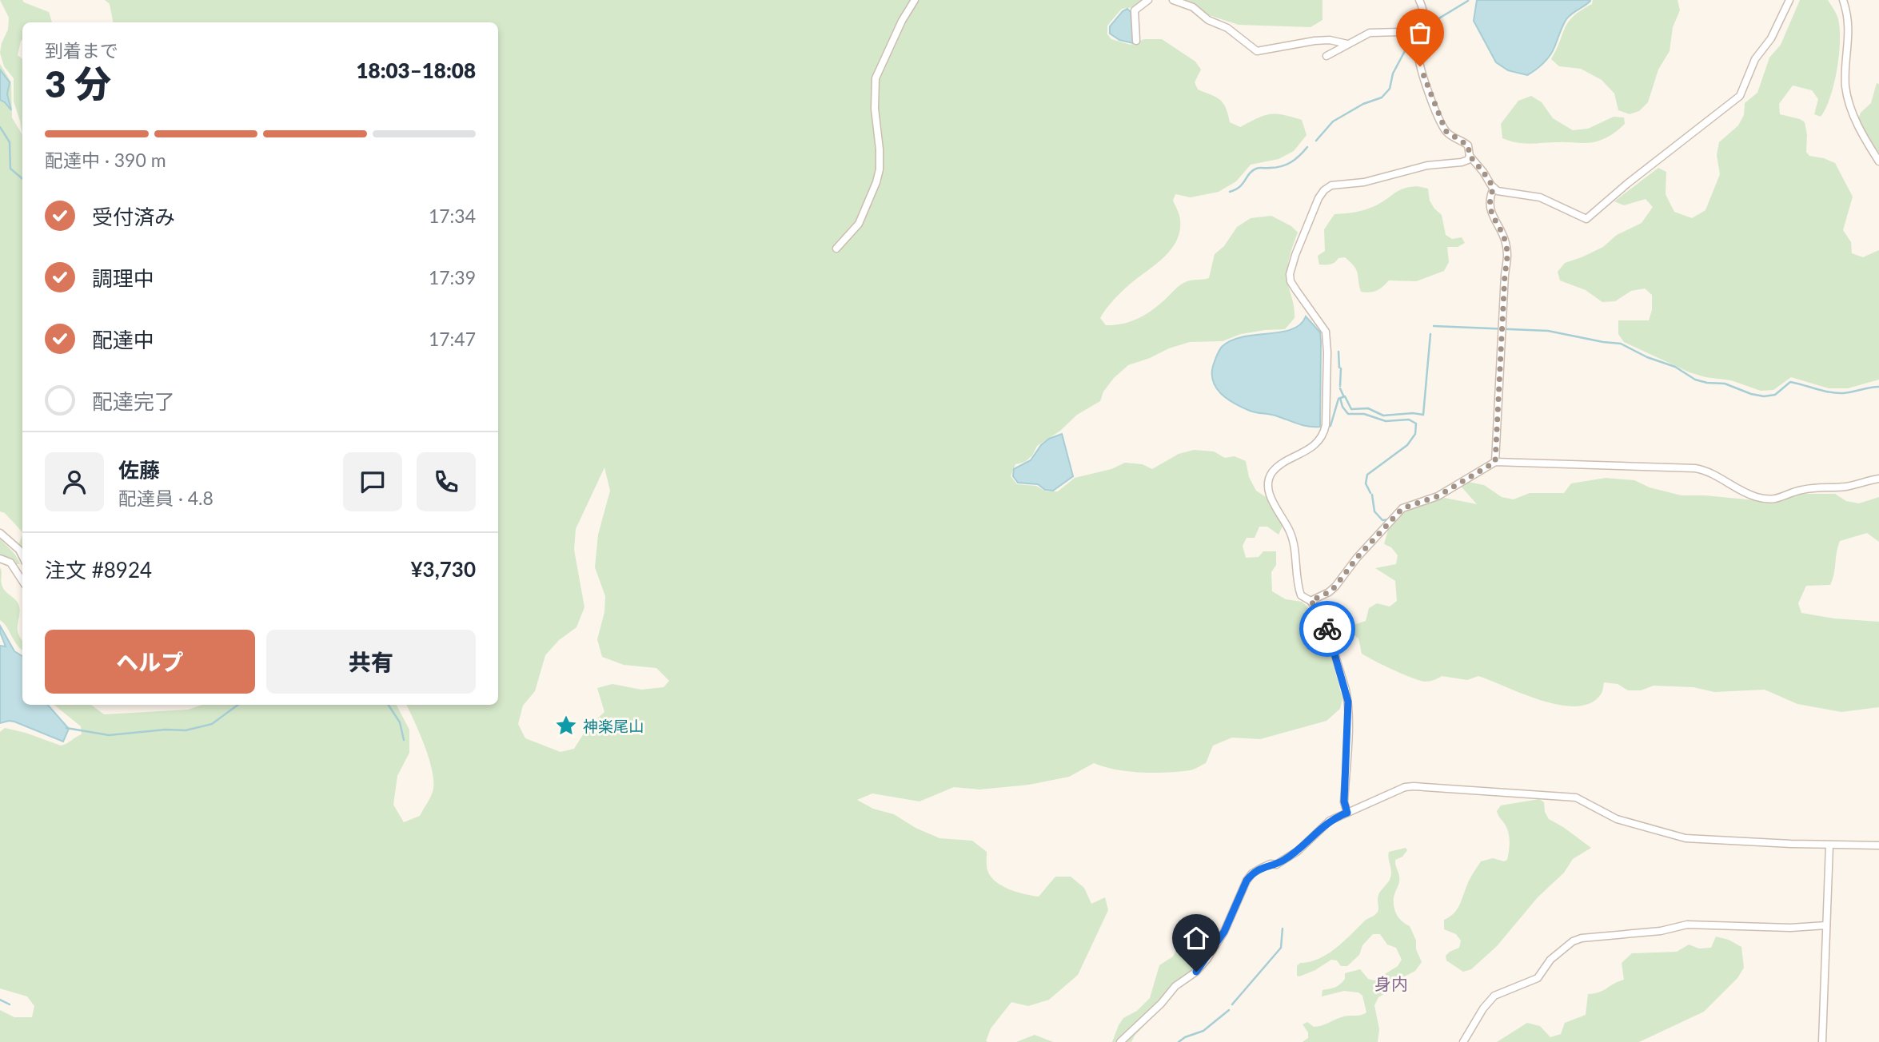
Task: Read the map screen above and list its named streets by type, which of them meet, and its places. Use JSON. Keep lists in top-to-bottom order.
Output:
{
  "districts": ["身内"],
  "places": {
    "place": ["神楽尾山"]
  },
  "page": {
    "heading": ["3 分", "到着まで", "18:03–18:08"],
    "panel": [
      "佐藤",
      "配達員 · 4.8",
      "注文 #8924",
      "¥3,730"
    ],
    "bar": "配達中 · 390 m",
    "list": [
      ["受付済み", "17:34"],
      ["調理中", "17:39"],
      ["配達中", "17:47"],
      "配達完了"
    ],
    "buttons": ["ヘルプ", "共有"]
  }
}
